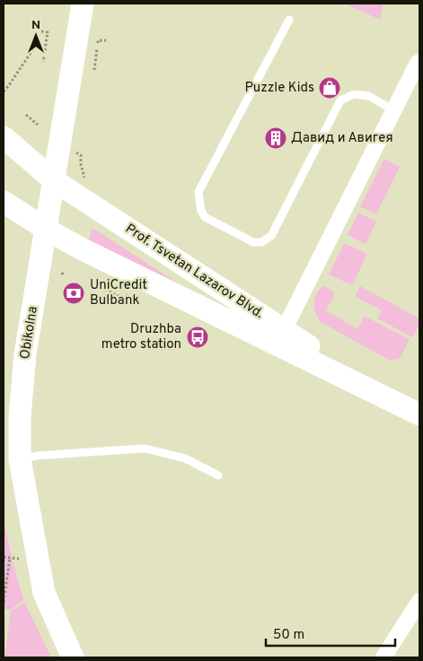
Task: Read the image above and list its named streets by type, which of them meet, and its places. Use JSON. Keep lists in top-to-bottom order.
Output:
{
  "streets": {
    "main road": ["Prof. Tsvetan Lazarov Blvd.", "Obikolna"]
  },
  "crossings": [
    ["Prof. Tsvetan Lazarov Blvd.", "Obikolna"]
  ],
  "places": {
    "shop": ["Puzzle Kids"],
    "building": ["Давид и Авигея"],
    "bank": ["UniCredit Bulbank"],
    "bus stop": ["Druzhba metro station"]
  },
  "scale_bar": "50 m",
  "north": "top"
}
